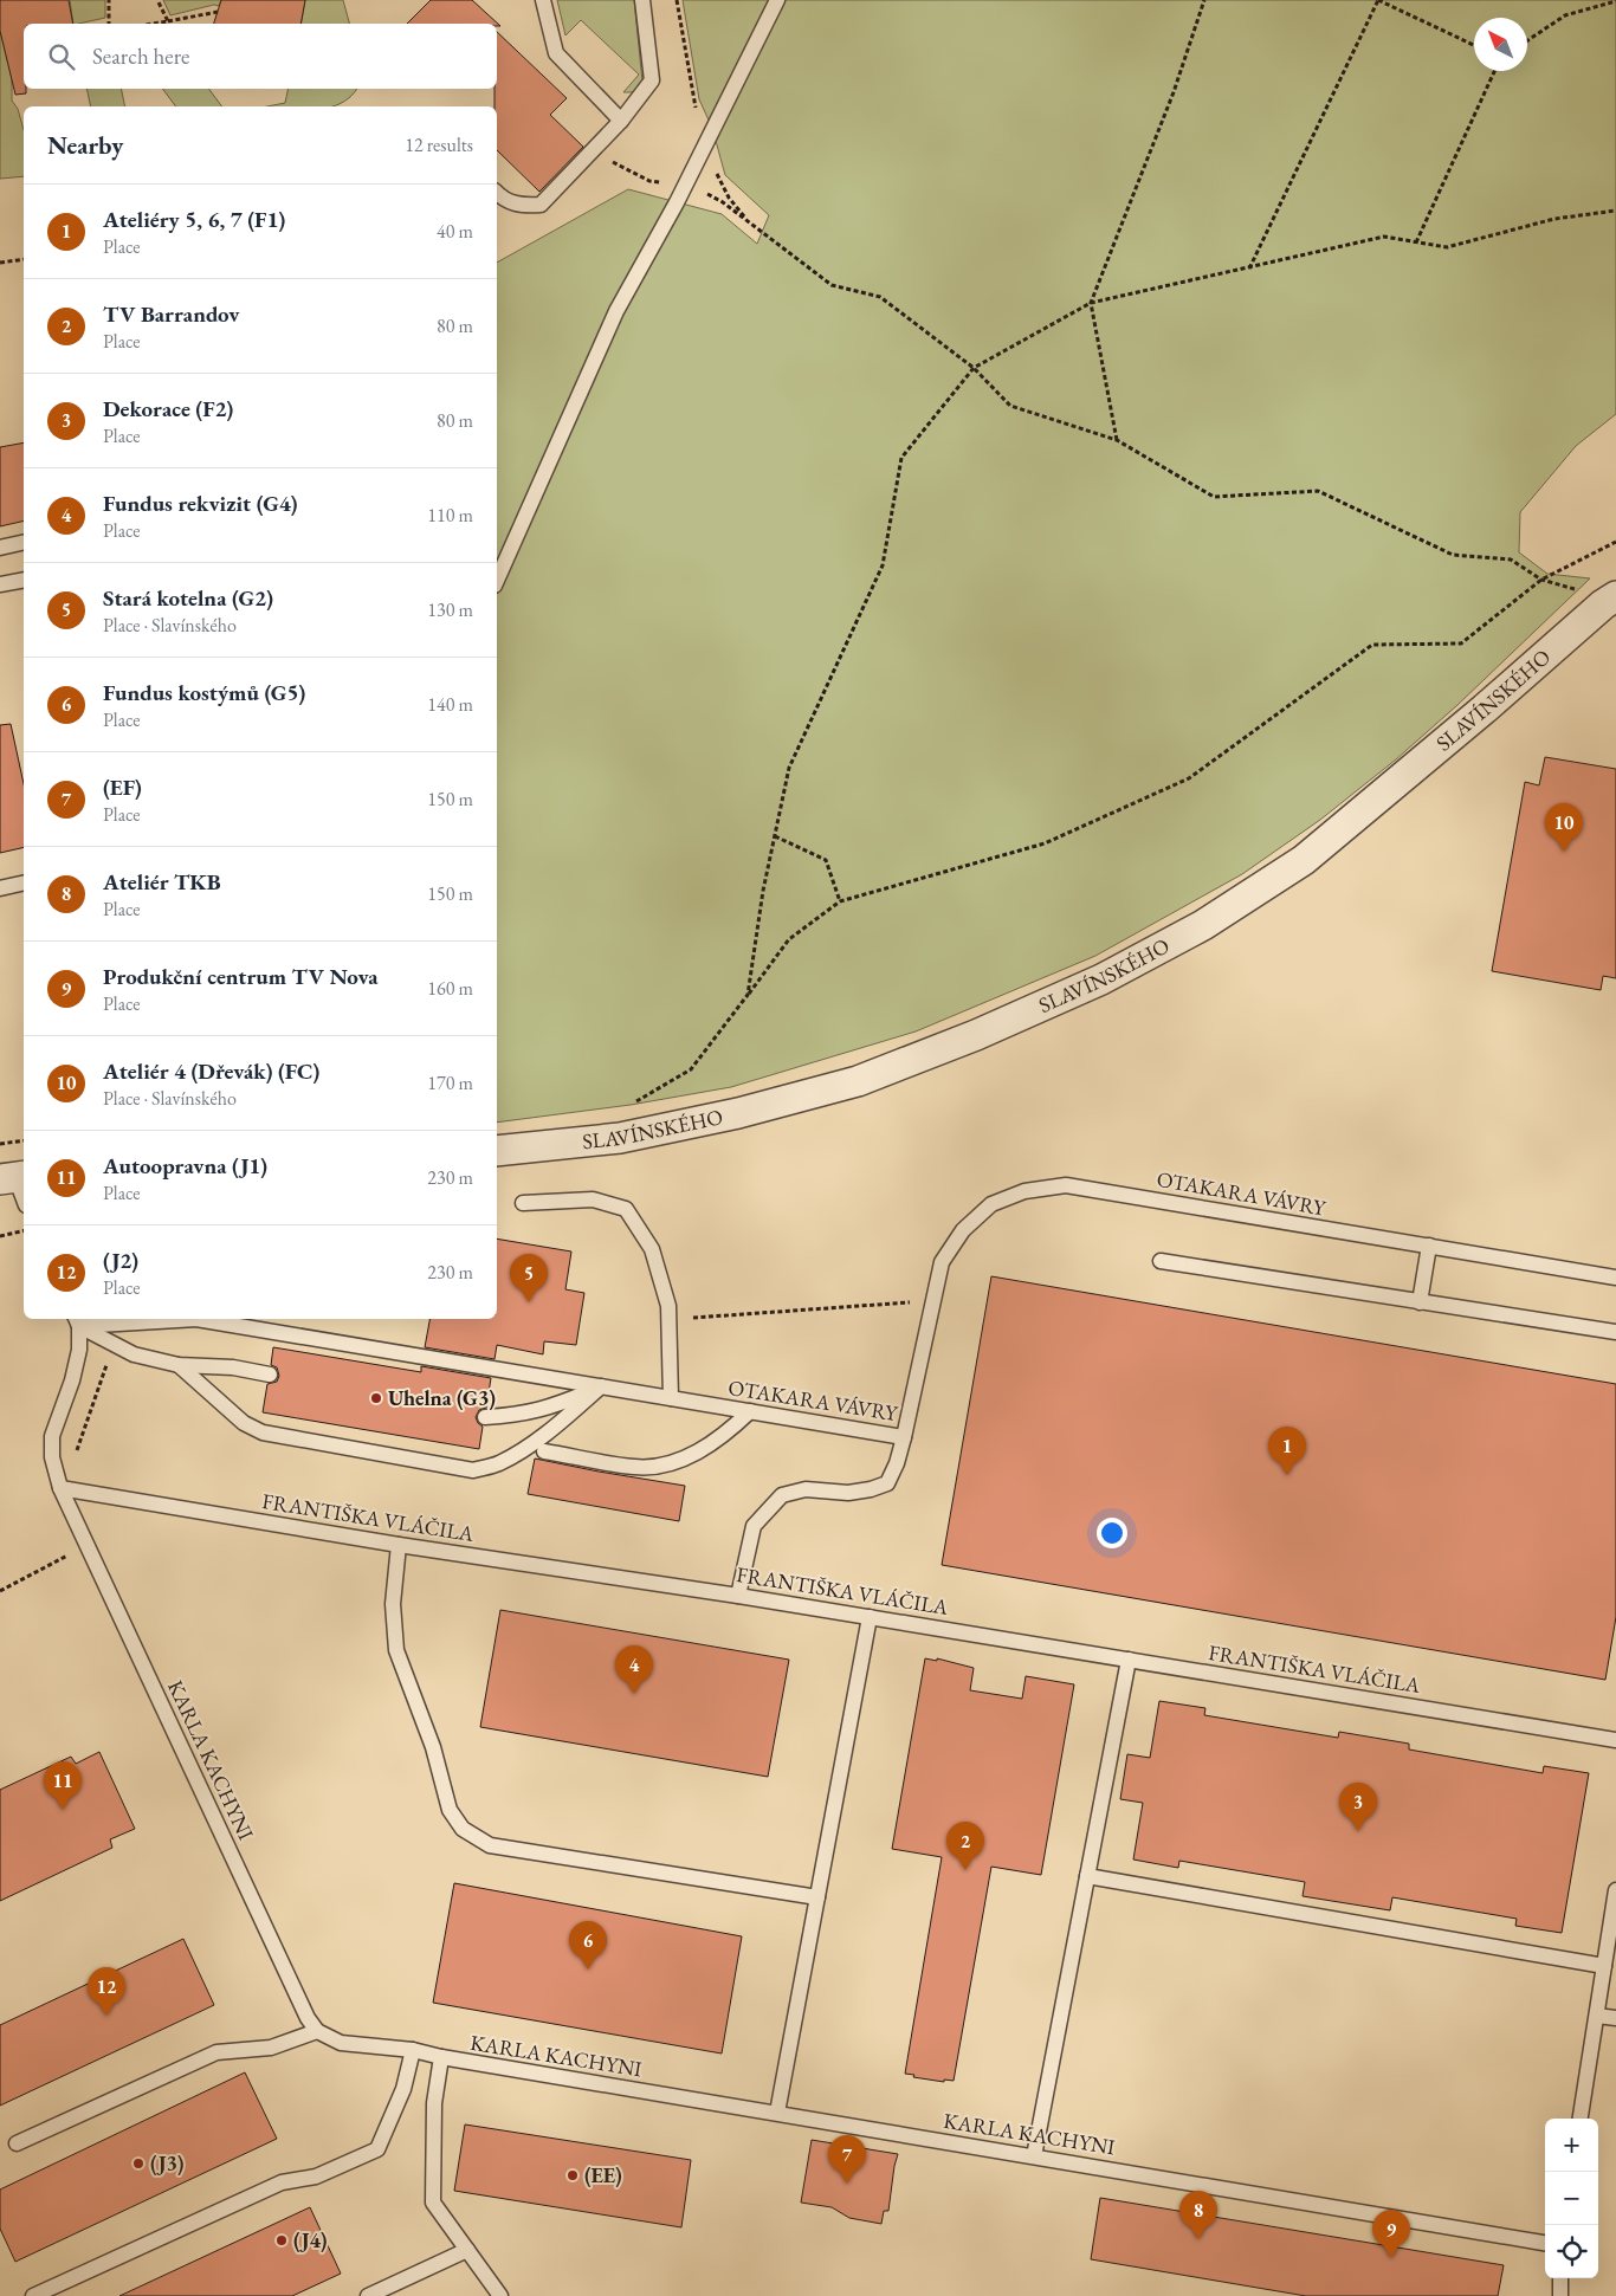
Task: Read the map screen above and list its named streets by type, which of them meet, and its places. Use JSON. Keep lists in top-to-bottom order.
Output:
{
  "streets": {
    "street": ["SLAVÍNSKÉHO"],
    "lane": ["OTAKARA VÁVRY", "FRANTIŠKA VLÁČILA", "KARLA KACHYNI"]
  },
  "crossings": [
    ["OTAKARA VÁVRY", "KARLA KACHYNI"],
    ["FRANTIŠKA VLÁČILA", "KARLA KACHYNI"]
  ],
  "places": [
    "Uhelna (G3)",
    "(J3)",
    "(EE)",
    "(J4)"
  ],
  "north": "top left",
  "page": {
    "search": "Search here",
    "heading": ["Nearby", "12 results"],
    "list": [
      {
        "mark": "1",
        "name": "Ateliéry 5, 6, 7 (F1)",
        "note": "Place",
        "value": "40 m"
      },
      {
        "mark": "2",
        "name": "TV Barrandov",
        "note": "Place",
        "value": "80 m"
      },
      {
        "mark": "3",
        "name": "Dekorace (F2)",
        "note": "Place",
        "value": "80 m"
      },
      {
        "mark": "4",
        "name": "Fundus rekvizit (G4)",
        "note": "Place",
        "value": "110 m"
      },
      {
        "mark": "5",
        "name": "Stará kotelna (G2)",
        "note": "Place · Slavínského",
        "value": "130 m"
      },
      {
        "mark": "6",
        "name": "Fundus kostýmů (G5)",
        "note": "Place",
        "value": "140 m"
      },
      {
        "mark": "7",
        "name": "(EF)",
        "note": "Place",
        "value": "150 m"
      },
      {
        "mark": "8",
        "name": "Ateliér TKB",
        "note": "Place",
        "value": "150 m"
      },
      {
        "mark": "9",
        "name": "Produkční centrum TV Nova",
        "note": "Place",
        "value": "160 m"
      },
      {
        "mark": "10",
        "name": "Ateliér 4 (Dřevák) (FC)",
        "note": "Place · Slavínského",
        "value": "170 m"
      },
      {
        "mark": "11",
        "name": "Autoopravna (J1)",
        "note": "Place",
        "value": "230 m"
      },
      {
        "mark": "12",
        "name": "(J2)",
        "note": "Place",
        "value": "230 m"
      }
    ],
    "pins": [
      "10",
      "5",
      "1",
      "4",
      "11",
      "3",
      "2",
      "6",
      "12",
      "7",
      "8",
      "9"
    ],
    "map_buttons": ["+", "−"]
  }
}
